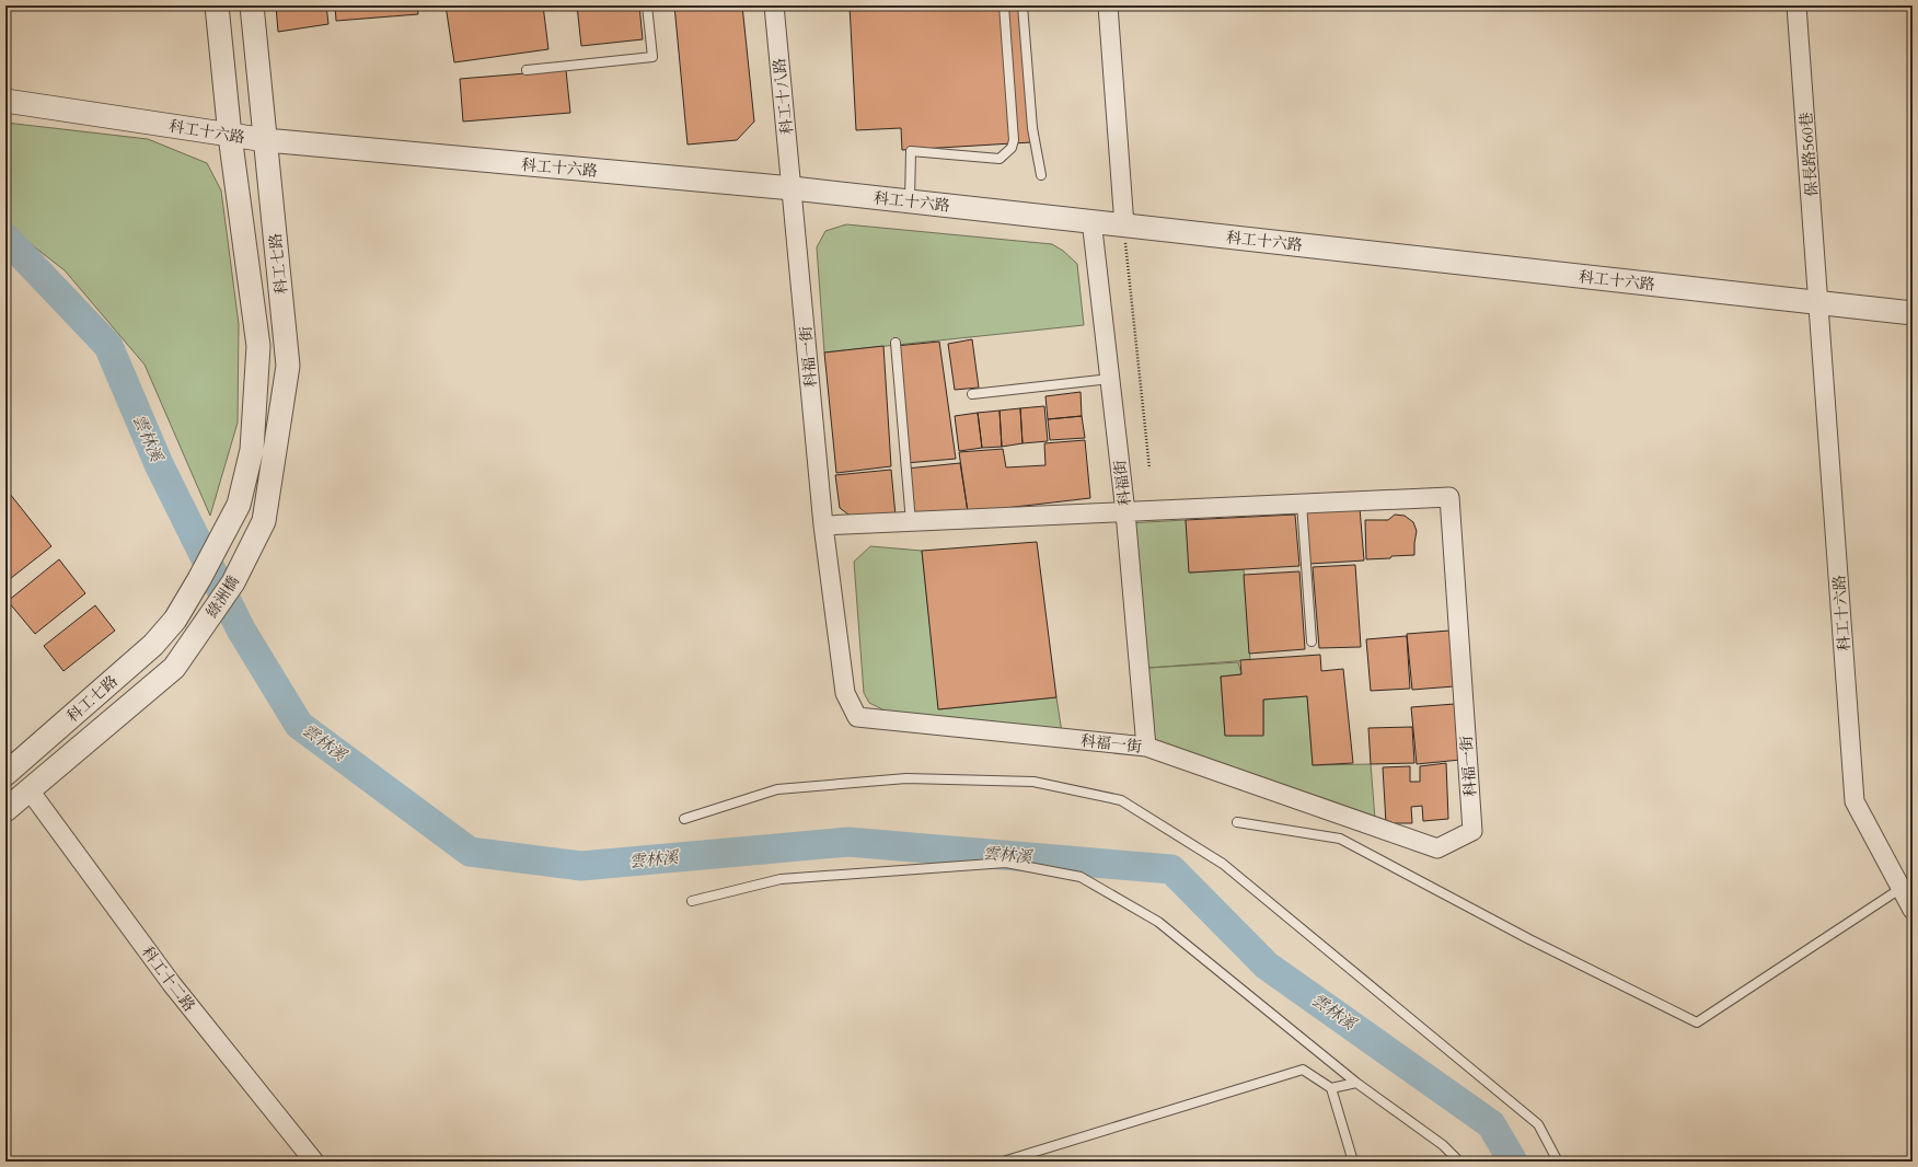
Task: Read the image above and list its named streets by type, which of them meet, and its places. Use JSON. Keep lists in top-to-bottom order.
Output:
{
  "streets": {
    "street": [
      "科工十八路",
      "科工十六路",
      "保長路560巷",
      "科工七路",
      "科福一街",
      "科福街",
      "綠洲橋",
      "科工十二路"
    ]
  },
  "crossings": [
    ["科工十八路", "科工十六路"],
    ["科工十八路", "科福一街"],
    ["科工十六路", "保長路560巷"],
    ["科工十六路", "科工七路"],
    ["科工十六路", "科福一街"],
    ["科工十六路", "科福街"],
    ["科工七路", "綠洲橋"],
    ["科工七路", "科工十二路"],
    ["科福一街", "科福街"]
  ],
  "water": ["雲林溪"]
}
